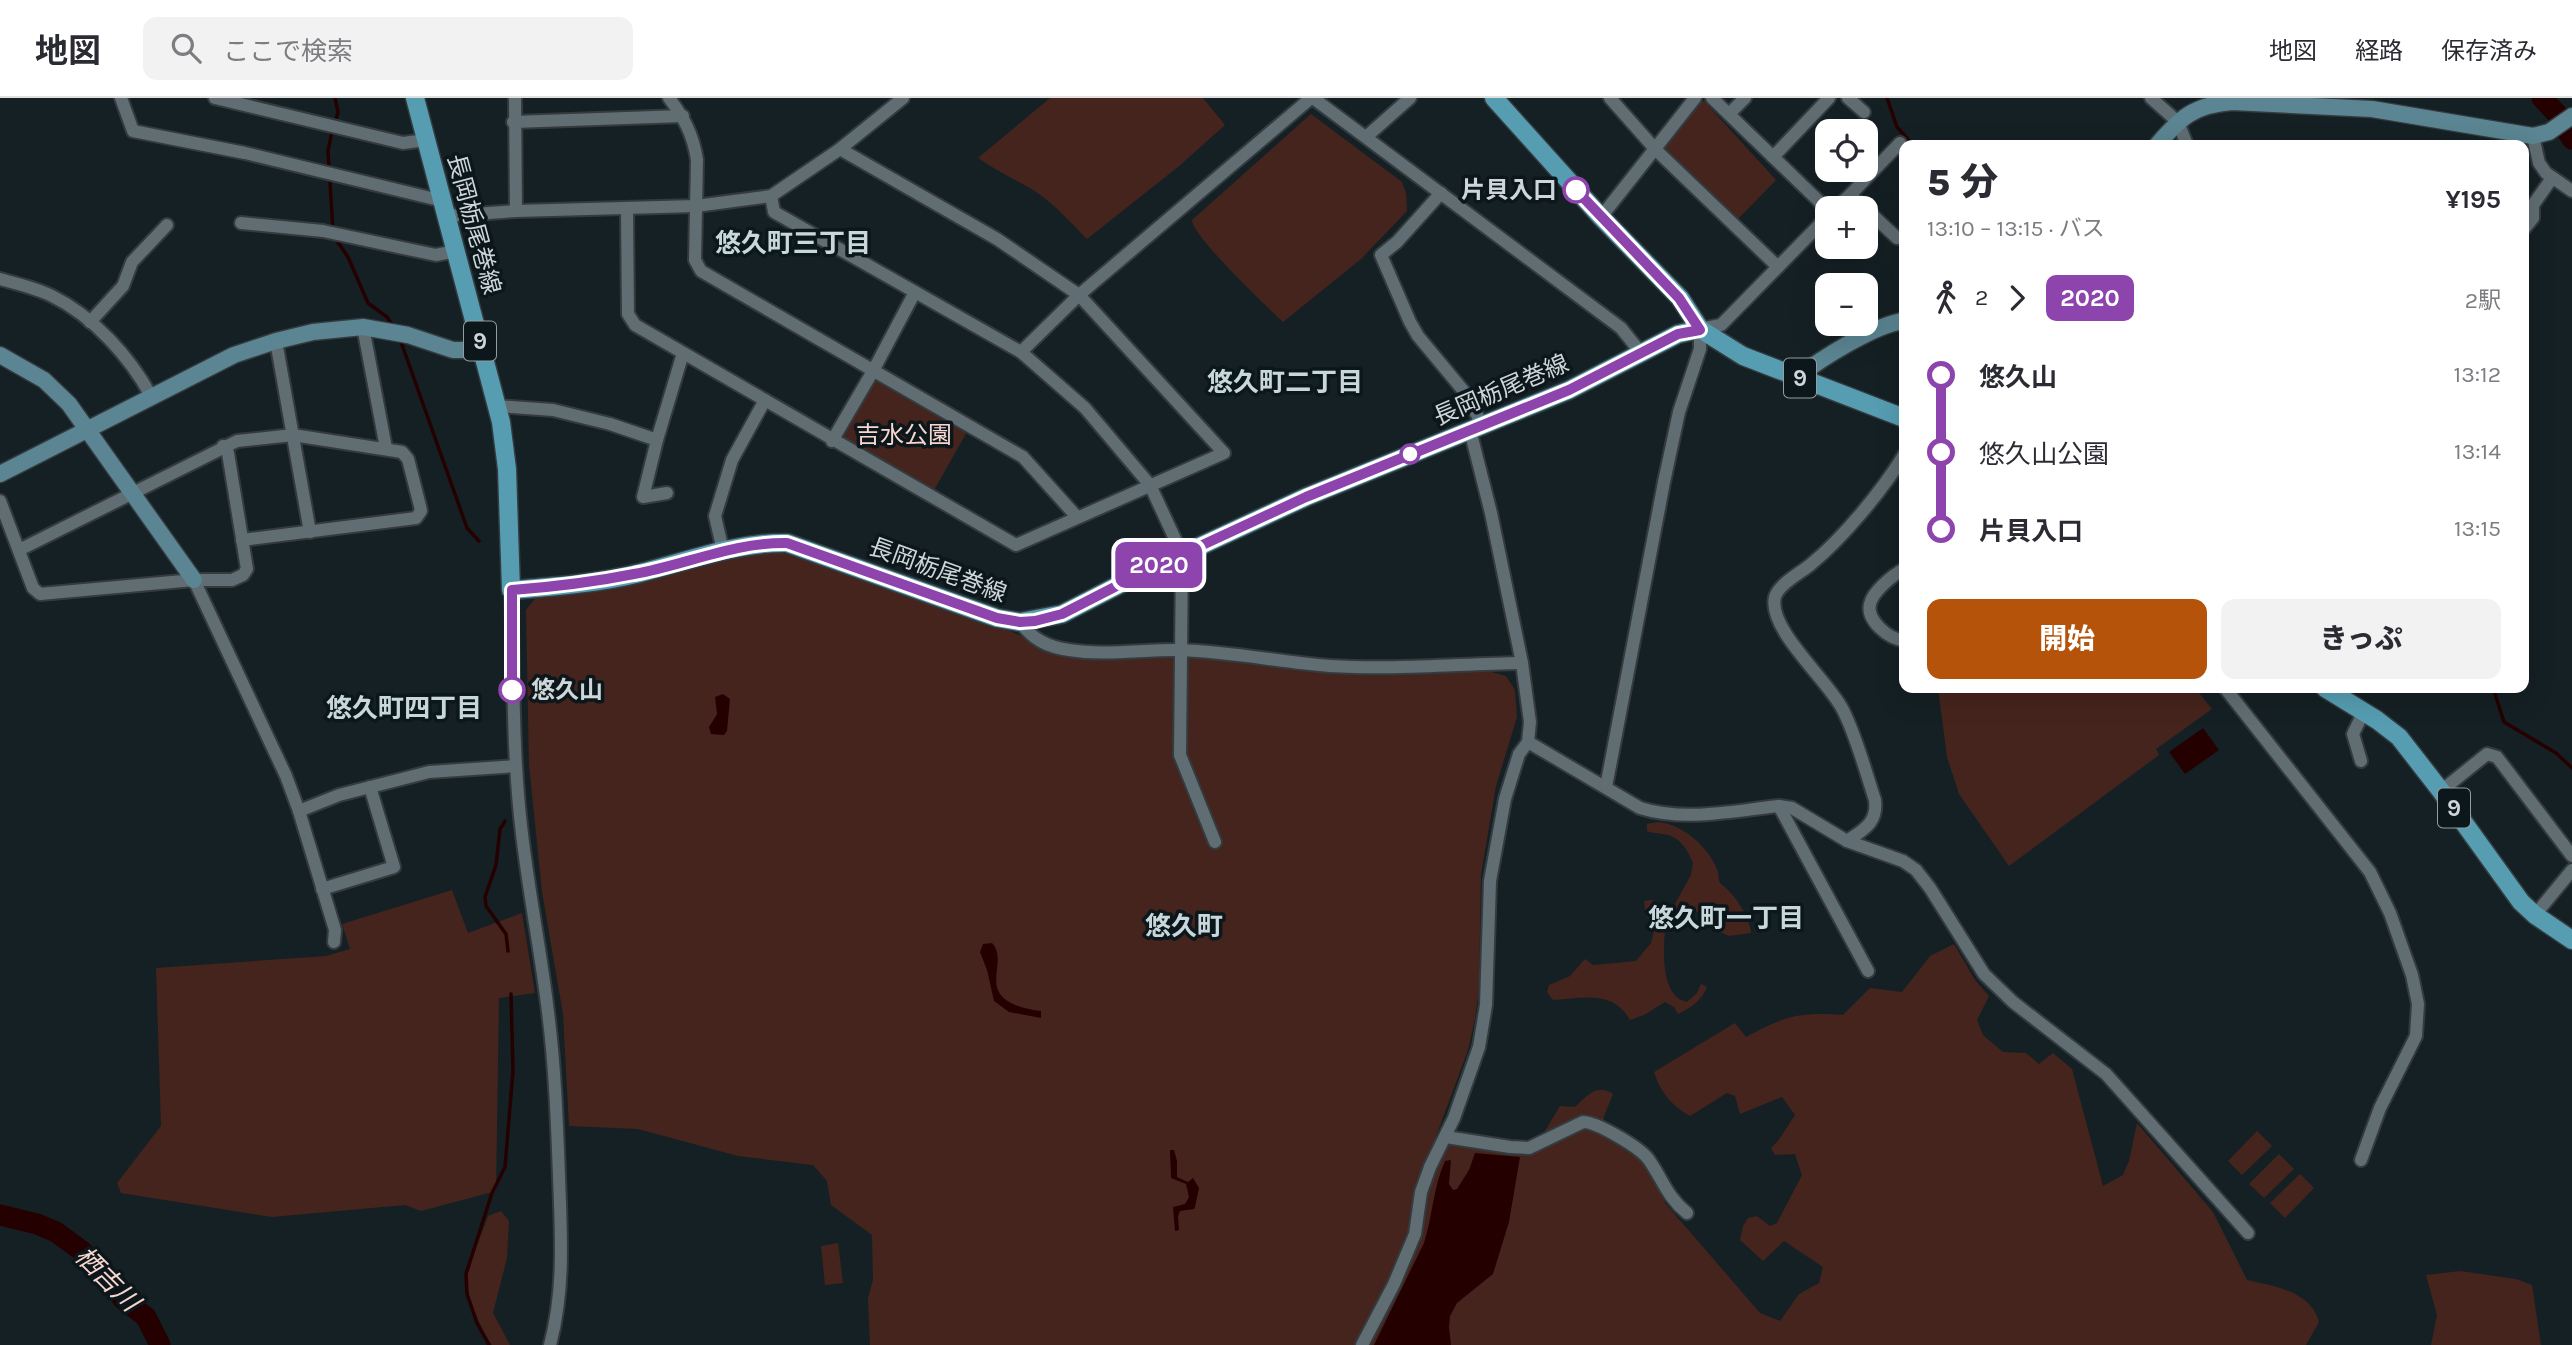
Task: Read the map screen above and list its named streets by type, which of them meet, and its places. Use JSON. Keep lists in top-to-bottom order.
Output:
{
  "streets": {
    "main road": ["長岡栃尾巻線", "9"]
  },
  "crossings": [
    ["長岡栃尾巻線", "9"]
  ],
  "districts": [
    "悠久町三丁目",
    "悠久町二丁目",
    "悠久町四丁目",
    "悠久町一丁目",
    "悠久町"
  ],
  "water": ["栖吉川"],
  "parks": ["吉水公園"],
  "places": ["片貝入口", "悠久山"],
  "lines": ["bus line 2020"],
  "page": {
    "header": "地図",
    "search": "ここで検索",
    "nav": ["地図", "経路", "保存済み"],
    "on_map": "2020",
    "map_buttons": ["+", "−"],
    "heading": ["5 分", "13:10 – 13:15 · バス", "¥195"],
    "legs": ["2", "2020", "2駅"],
    "list": [
      {
        "name": "悠久山",
        "value": "13:12"
      },
      {
        "name": "悠久山公園",
        "value": "13:14"
      },
      {
        "name": "片貝入口",
        "value": "13:15"
      }
    ],
    "buttons": ["開始", "きっぷ"]
  }
}
